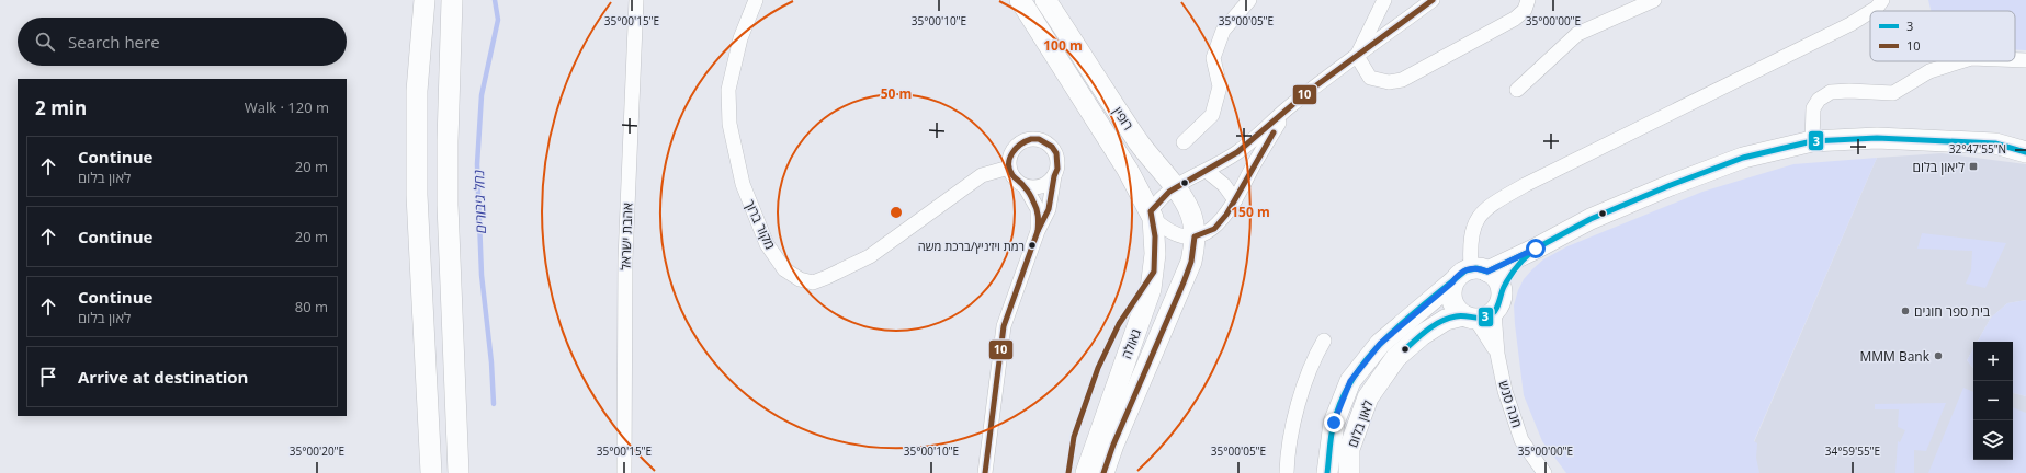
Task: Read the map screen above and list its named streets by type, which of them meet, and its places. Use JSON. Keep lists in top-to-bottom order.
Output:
{
  "streets": {
    "street": [
      "רופין",
      "מקור ברוך",
      "אהבת ישראל",
      "גאולה",
      "חנה סנש",
      "לאון בלום"
    ]
  },
  "crossings": [
    ["רופין", "גאולה"],
    ["חנה סנש", "לאון בלום"]
  ],
  "water": ["נחל גיבורים"],
  "places": {
    "transit": ["ליאון בלום"],
    "other": ["רמת ויז׳ניץ/ברכת משה", "בית ספר חוגים", "MMM Bank"]
  },
  "lines": ["transit line 10", "transit line 3"],
  "legend": ["3", "10"],
  "page": {
    "search": "Search here",
    "heading": ["2 min", "Walk · 120 m"],
    "list": [
      ["Continue", "לאון בלום", "20 m"],
      ["Continue", "20 m"],
      ["Continue", "לאון בלום", "80 m"],
      "Arrive at destination"
    ],
    "map_buttons": ["+", "−"]
  },
  "coordinates": [
    "35°00'15\"E",
    "35°00'10\"E",
    "35°00'05\"E",
    "35°00'00\"E",
    "32°47'55\"N",
    "35°00'20\"E",
    "34°59'55\"E"
  ],
  "rings": ["100 m", "50 m", "150 m"]
}
